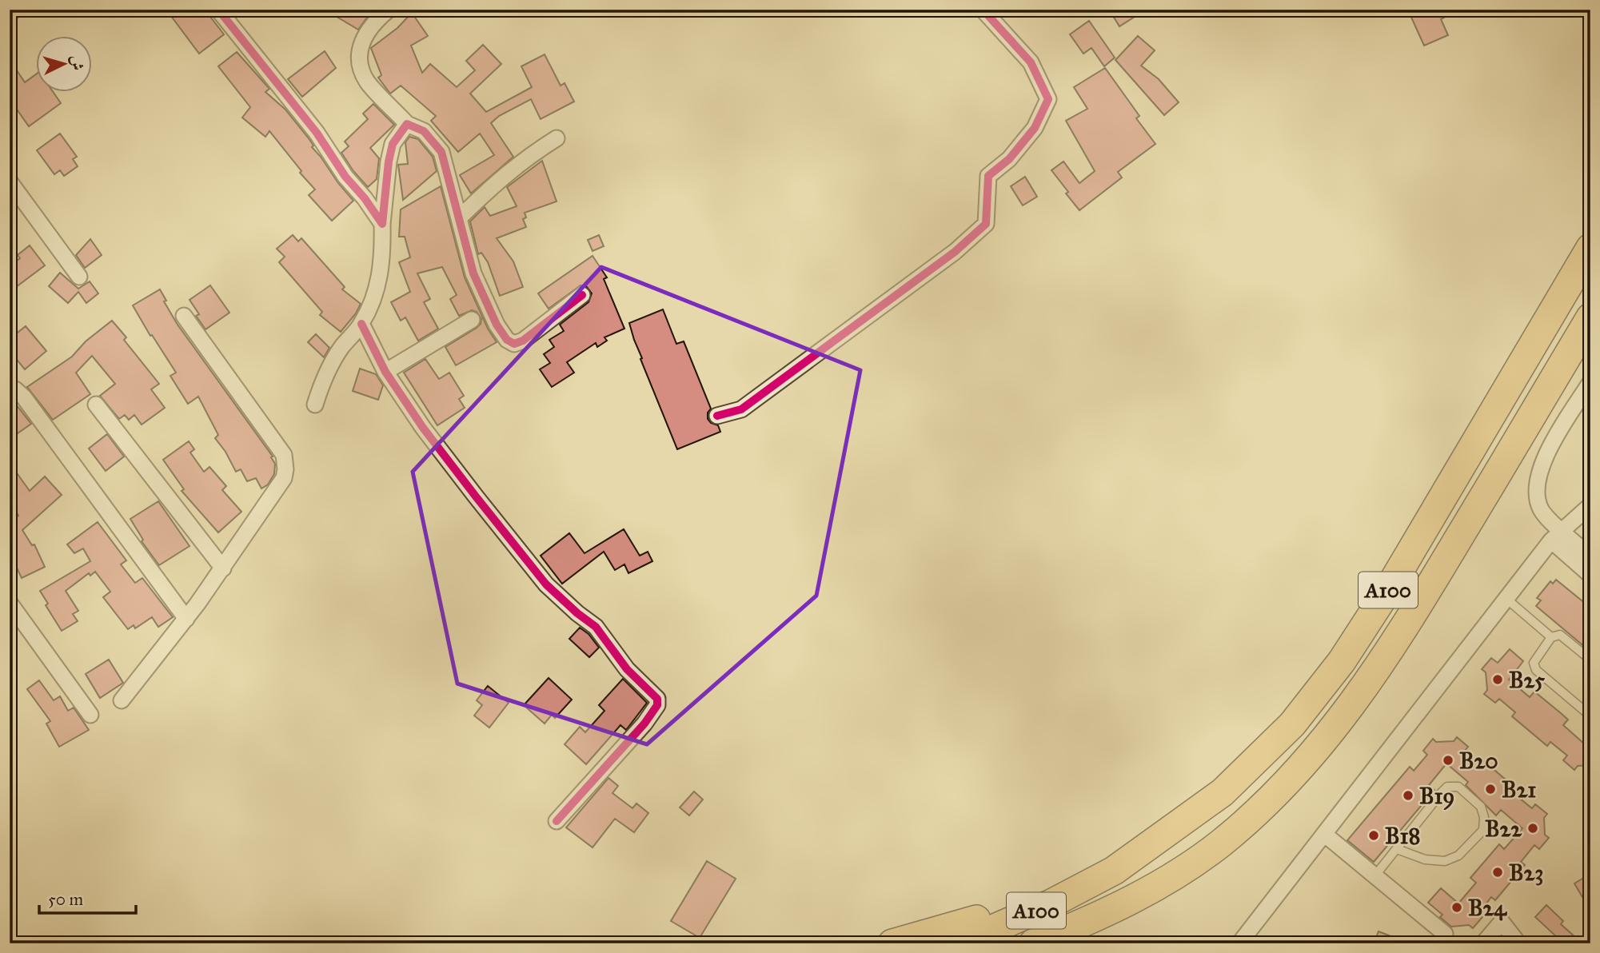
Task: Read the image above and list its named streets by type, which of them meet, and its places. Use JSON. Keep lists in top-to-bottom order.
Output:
{
  "streets": {
    "highway": ["A100"]
  },
  "places": [
    "B25",
    "B20",
    "B21",
    "B19",
    "B22",
    "B18",
    "B23",
    "B24"
  ],
  "scale_bar": "50 m",
  "north": "right"
}
